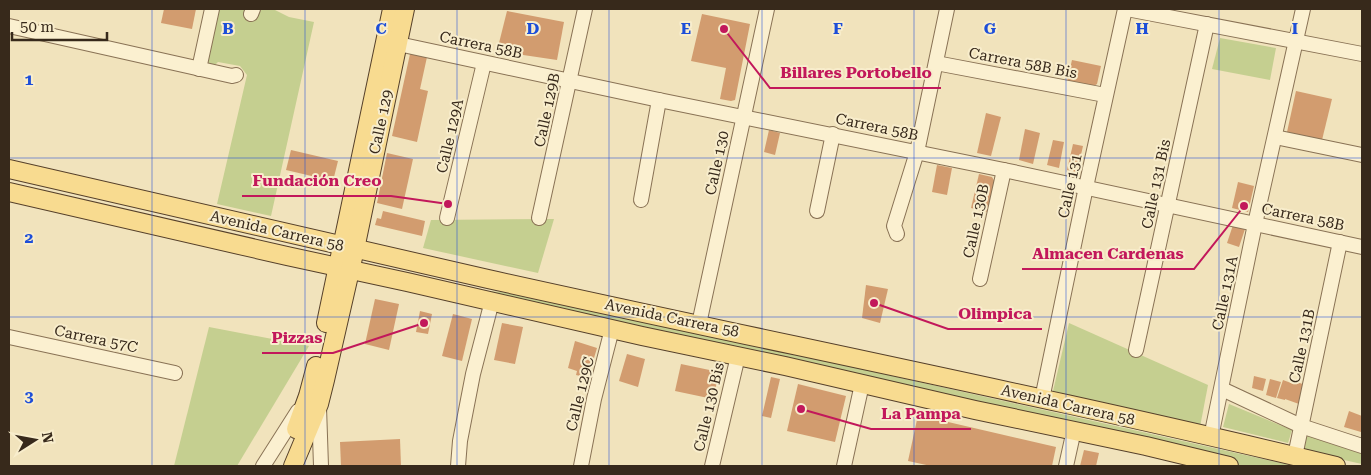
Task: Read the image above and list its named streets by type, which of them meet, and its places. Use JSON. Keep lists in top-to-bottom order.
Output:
{
  "streets": {
    "main road": ["Calle 129", "Avenida Carrera 58"],
    "street": [
      "Carrera 58B",
      "Carrera 58B Bis",
      "Calle 129B",
      "Calle 129A",
      "Calle 130",
      "Calle 131 Bis",
      "Calle 131",
      "Calle 130B",
      "Calle 131A",
      "Carrera 57C",
      "Calle 131B",
      "Calle 129C",
      "Calle 130 Bis"
    ]
  },
  "crossings": [
    ["Carrera 58B", "Calle 129B"],
    ["Carrera 58B", "Calle 129"],
    ["Carrera 58B", "Calle 129A"],
    ["Carrera 58B", "Calle 130"],
    ["Carrera 58B", "Calle 131 Bis"],
    ["Carrera 58B", "Calle 131"],
    ["Carrera 58B", "Calle 130B"],
    ["Carrera 58B", "Calle 131A"],
    ["Carrera 58B", "Calle 131B"],
    ["Carrera 58B Bis", "Calle 131"],
    ["Calle 129", "Avenida Carrera 58"],
    ["Calle 130", "Avenida Carrera 58"],
    ["Calle 131", "Avenida Carrera 58"],
    ["Avenida Carrera 58", "Calle 131A"],
    ["Avenida Carrera 58", "Calle 131B"],
    ["Avenida Carrera 58", "Calle 129C"],
    ["Avenida Carrera 58", "Calle 130 Bis"]
  ],
  "places": [
    "Billares Portobello",
    "Fundación Creo",
    "Almacen Cardenas",
    "Olimpica",
    "Pizzas",
    "La Pampa"
  ],
  "scale_bar": "50 m",
  "north": "right",
  "grid": {
    "columns": [
      "B",
      "C",
      "D",
      "E",
      "F",
      "G",
      "H",
      "I"
    ],
    "rows": ["1", "2", "3"]
  }
}
